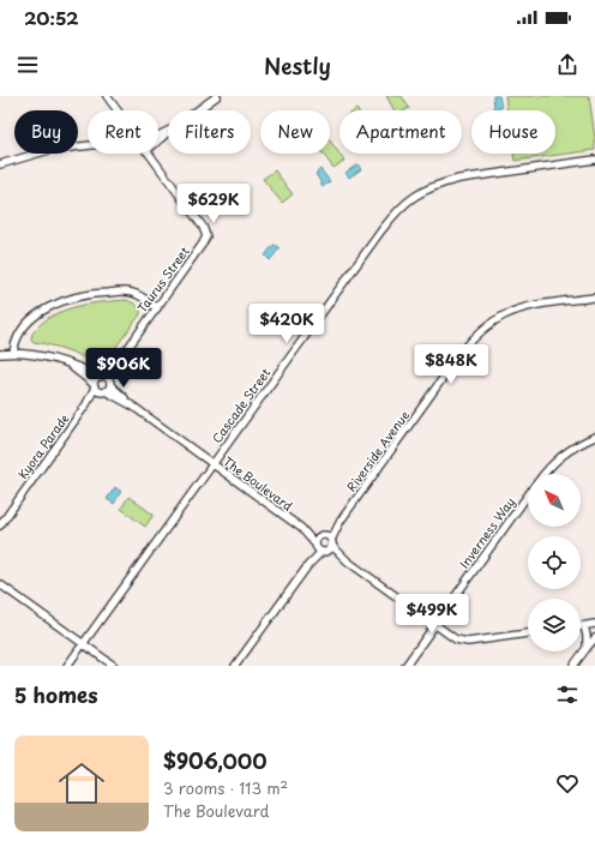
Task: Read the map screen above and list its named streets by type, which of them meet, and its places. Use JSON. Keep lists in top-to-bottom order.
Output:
{
  "streets": {
    "street": [
      "Taurus Street",
      "Cascade Street",
      "Kyora Parade",
      "Riverside Avenue",
      "The Boulevard",
      "Inverness Way"
    ]
  },
  "crossings": [
    ["Taurus Street", "The Boulevard"],
    ["Cascade Street", "The Boulevard"],
    ["Kyora Parade", "The Boulevard"],
    ["Riverside Avenue", "The Boulevard"],
    ["The Boulevard", "Inverness Way"]
  ],
  "north": "top left",
  "page": {
    "status": "20:52",
    "header": "Nestly",
    "chip": [
      "Buy",
      "Rent",
      "Filters",
      "New",
      "Apartment",
      "House"
    ],
    "price": [
      "$629K",
      "$420K",
      "$848K",
      "$906K",
      "$499K"
    ],
    "heading": "5 homes",
    "list": [
      {
        "name": "$906,000",
        "note": "3 rooms · 113 m² · The Boulevard"
      }
    ]
  }
}
